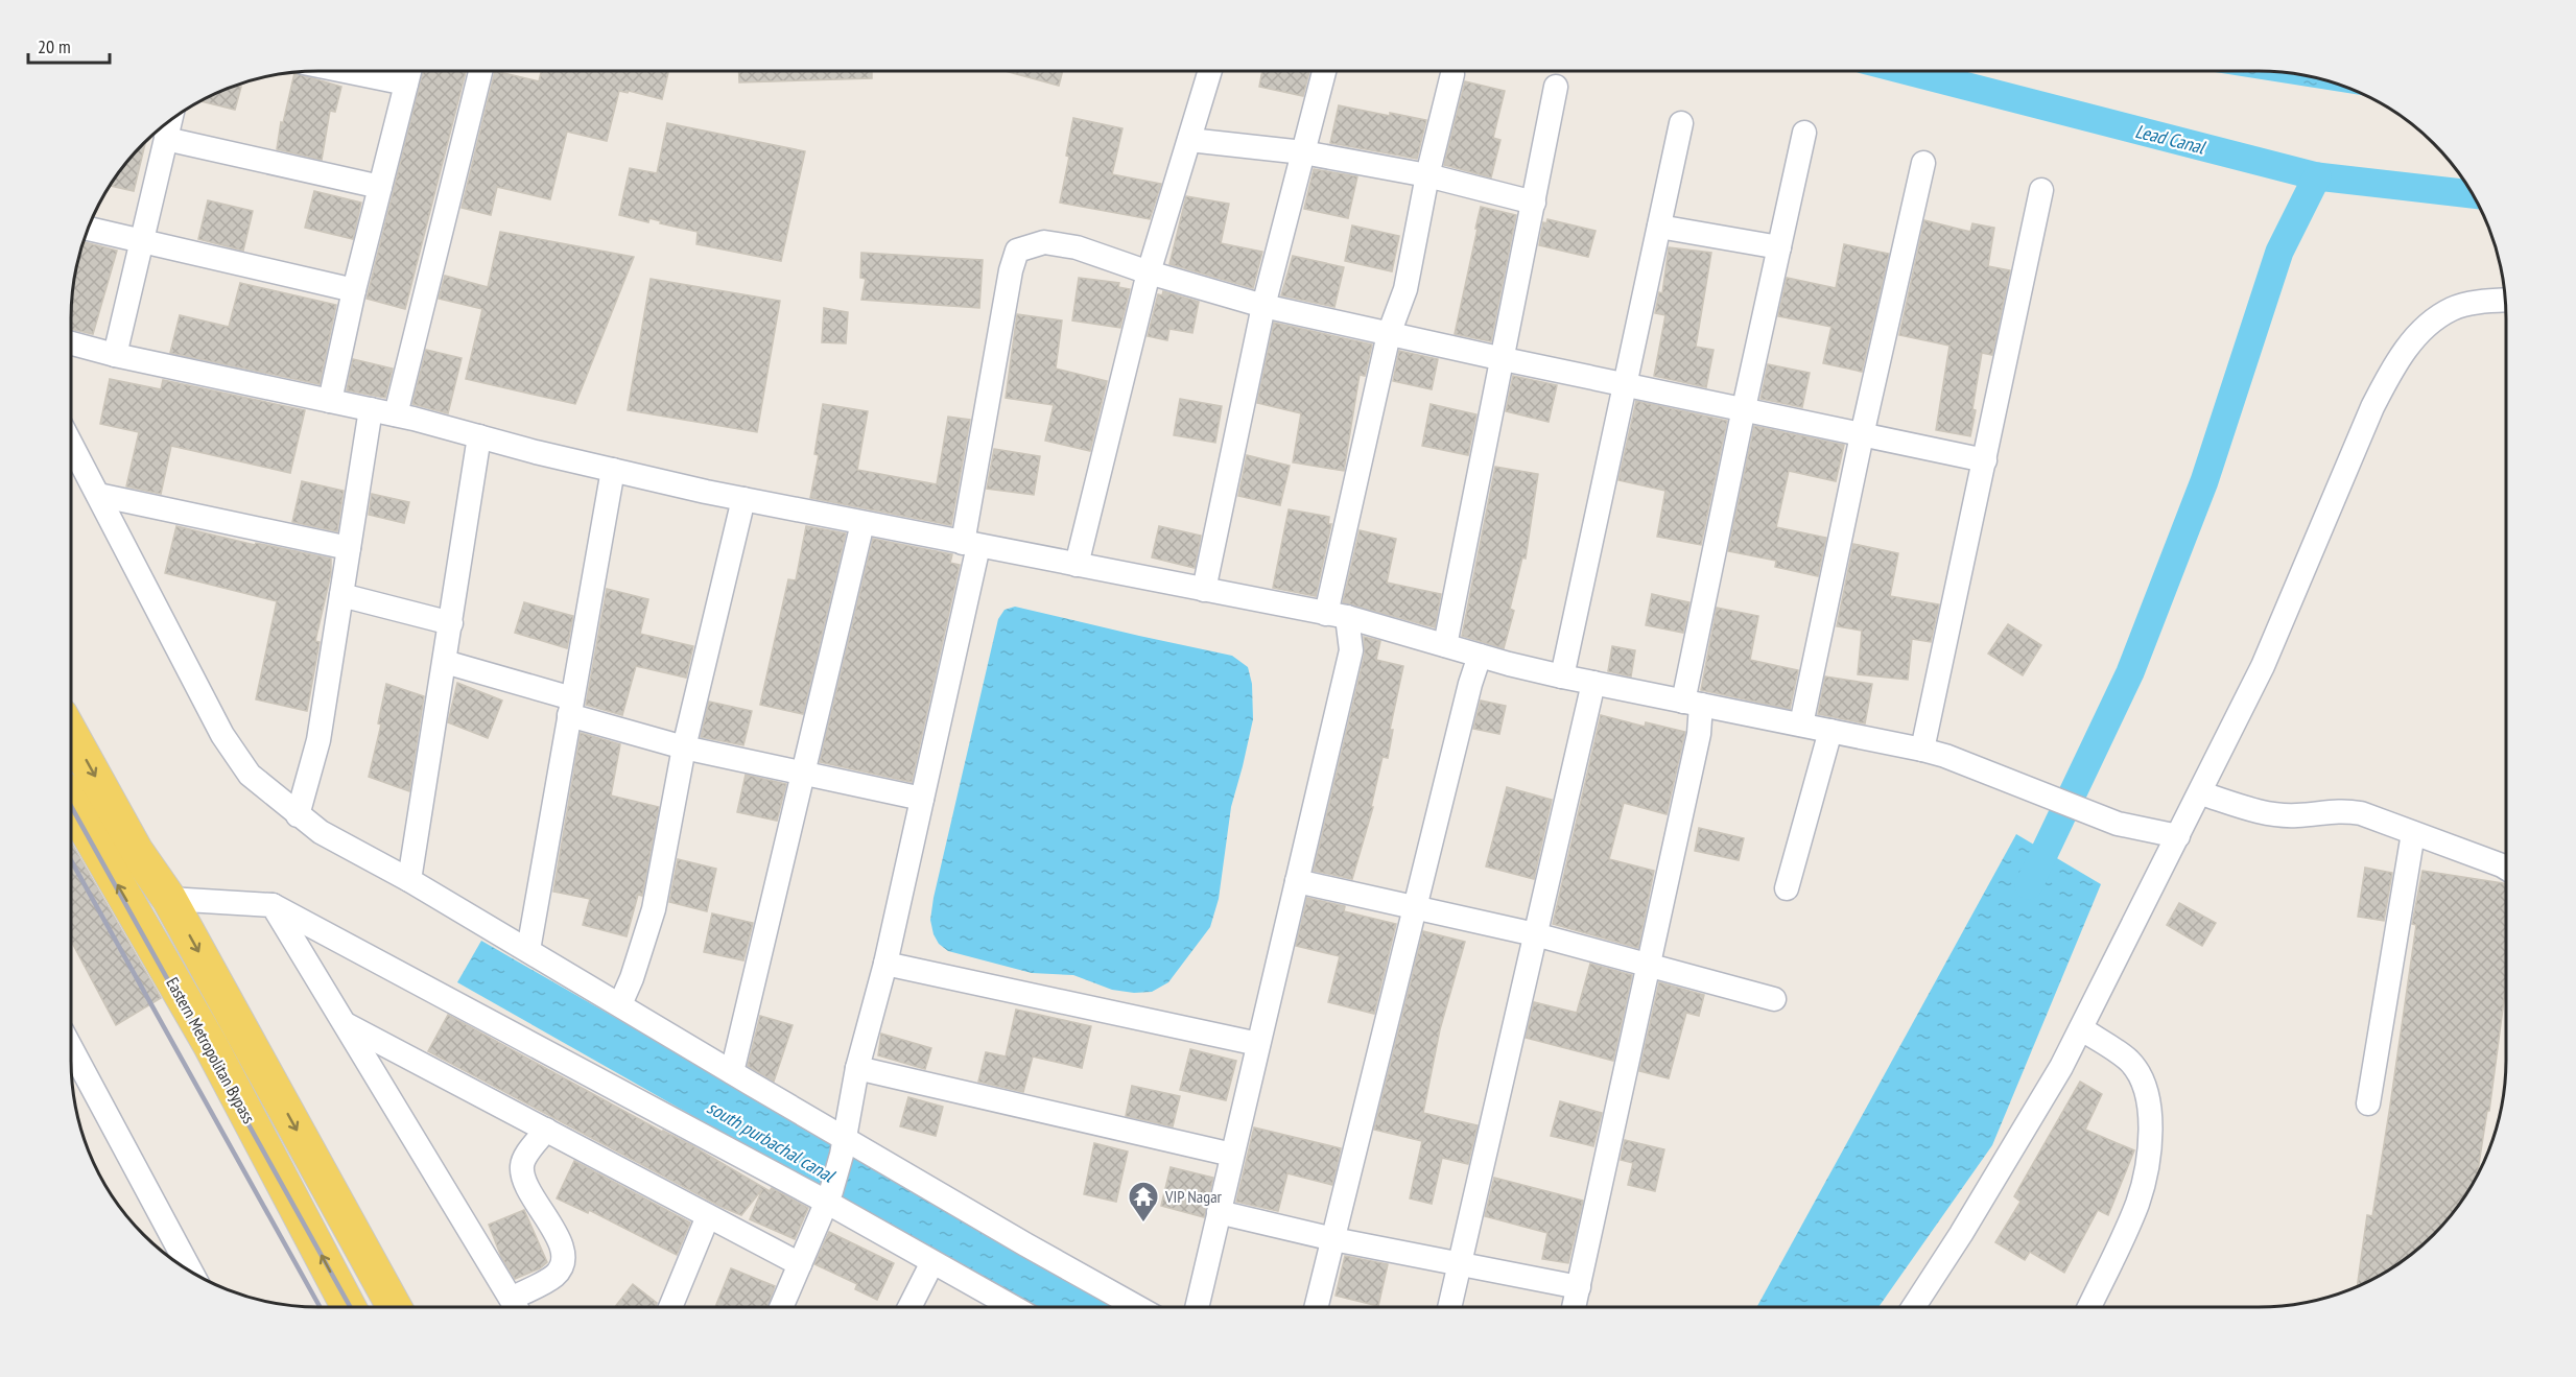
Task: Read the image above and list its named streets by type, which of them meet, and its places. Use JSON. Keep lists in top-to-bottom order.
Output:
{
  "streets": {
    "main road": ["Eastern Metropolitan Bypass"]
  },
  "water": ["Lead Canal", "south purbachal canal"],
  "places": {
    "temple": ["VIP Nagar"]
  },
  "scale_bar": "20 m"
}
